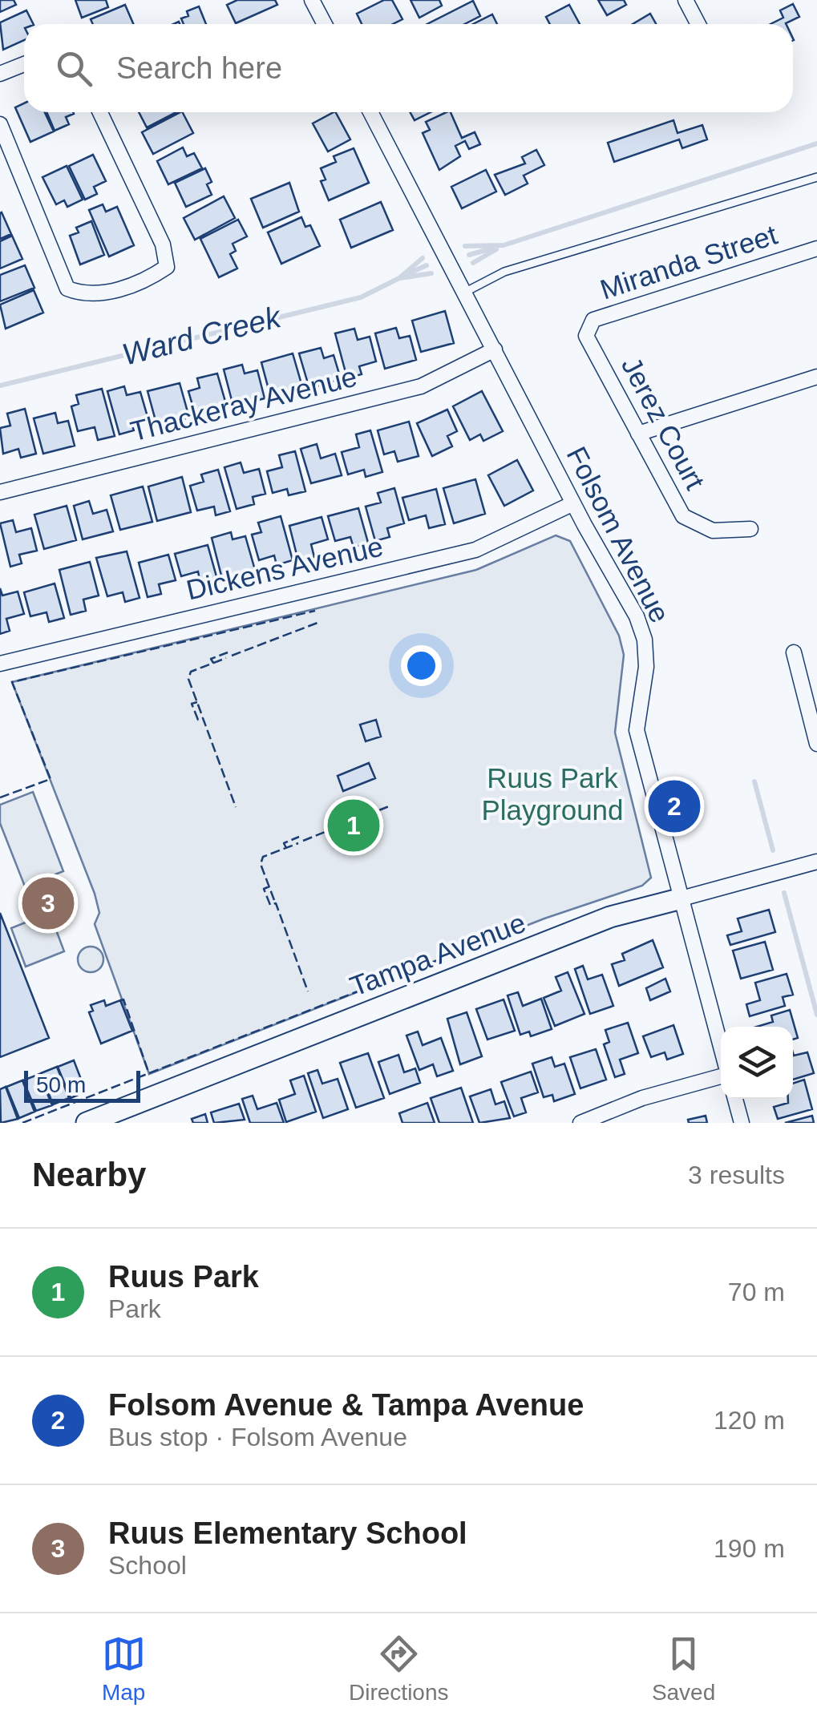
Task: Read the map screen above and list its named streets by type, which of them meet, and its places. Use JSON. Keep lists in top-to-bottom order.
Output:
{
  "streets": {
    "street": [
      "Miranda Street",
      "Thackeray Avenue",
      "Jerez Court",
      "Folsom Avenue",
      "Dickens Avenue",
      "Tampa Avenue"
    ]
  },
  "crossings": [
    ["Miranda Street", "Jerez Court"],
    ["Thackeray Avenue", "Folsom Avenue"],
    ["Folsom Avenue", "Dickens Avenue"],
    ["Folsom Avenue", "Tampa Avenue"]
  ],
  "water": ["Ward Creek"],
  "parks": ["Ruus Park Playground"],
  "scale_bar": "50 m",
  "page": {
    "search": "Search here",
    "pins": ["2", "1", "3"],
    "scale": "50 m",
    "heading": ["Nearby", "3 results"],
    "list": [
      {
        "mark": "1",
        "name": "Ruus Park",
        "note": "Park",
        "value": "70 m"
      },
      {
        "mark": "2",
        "name": "Folsom Avenue & Tampa Avenue",
        "note": "Bus stop · Folsom Avenue",
        "value": "120 m"
      },
      {
        "mark": "3",
        "name": "Ruus Elementary School",
        "note": "School",
        "value": "190 m"
      }
    ],
    "nav": ["Map", "Directions", "Saved"]
  }
}
